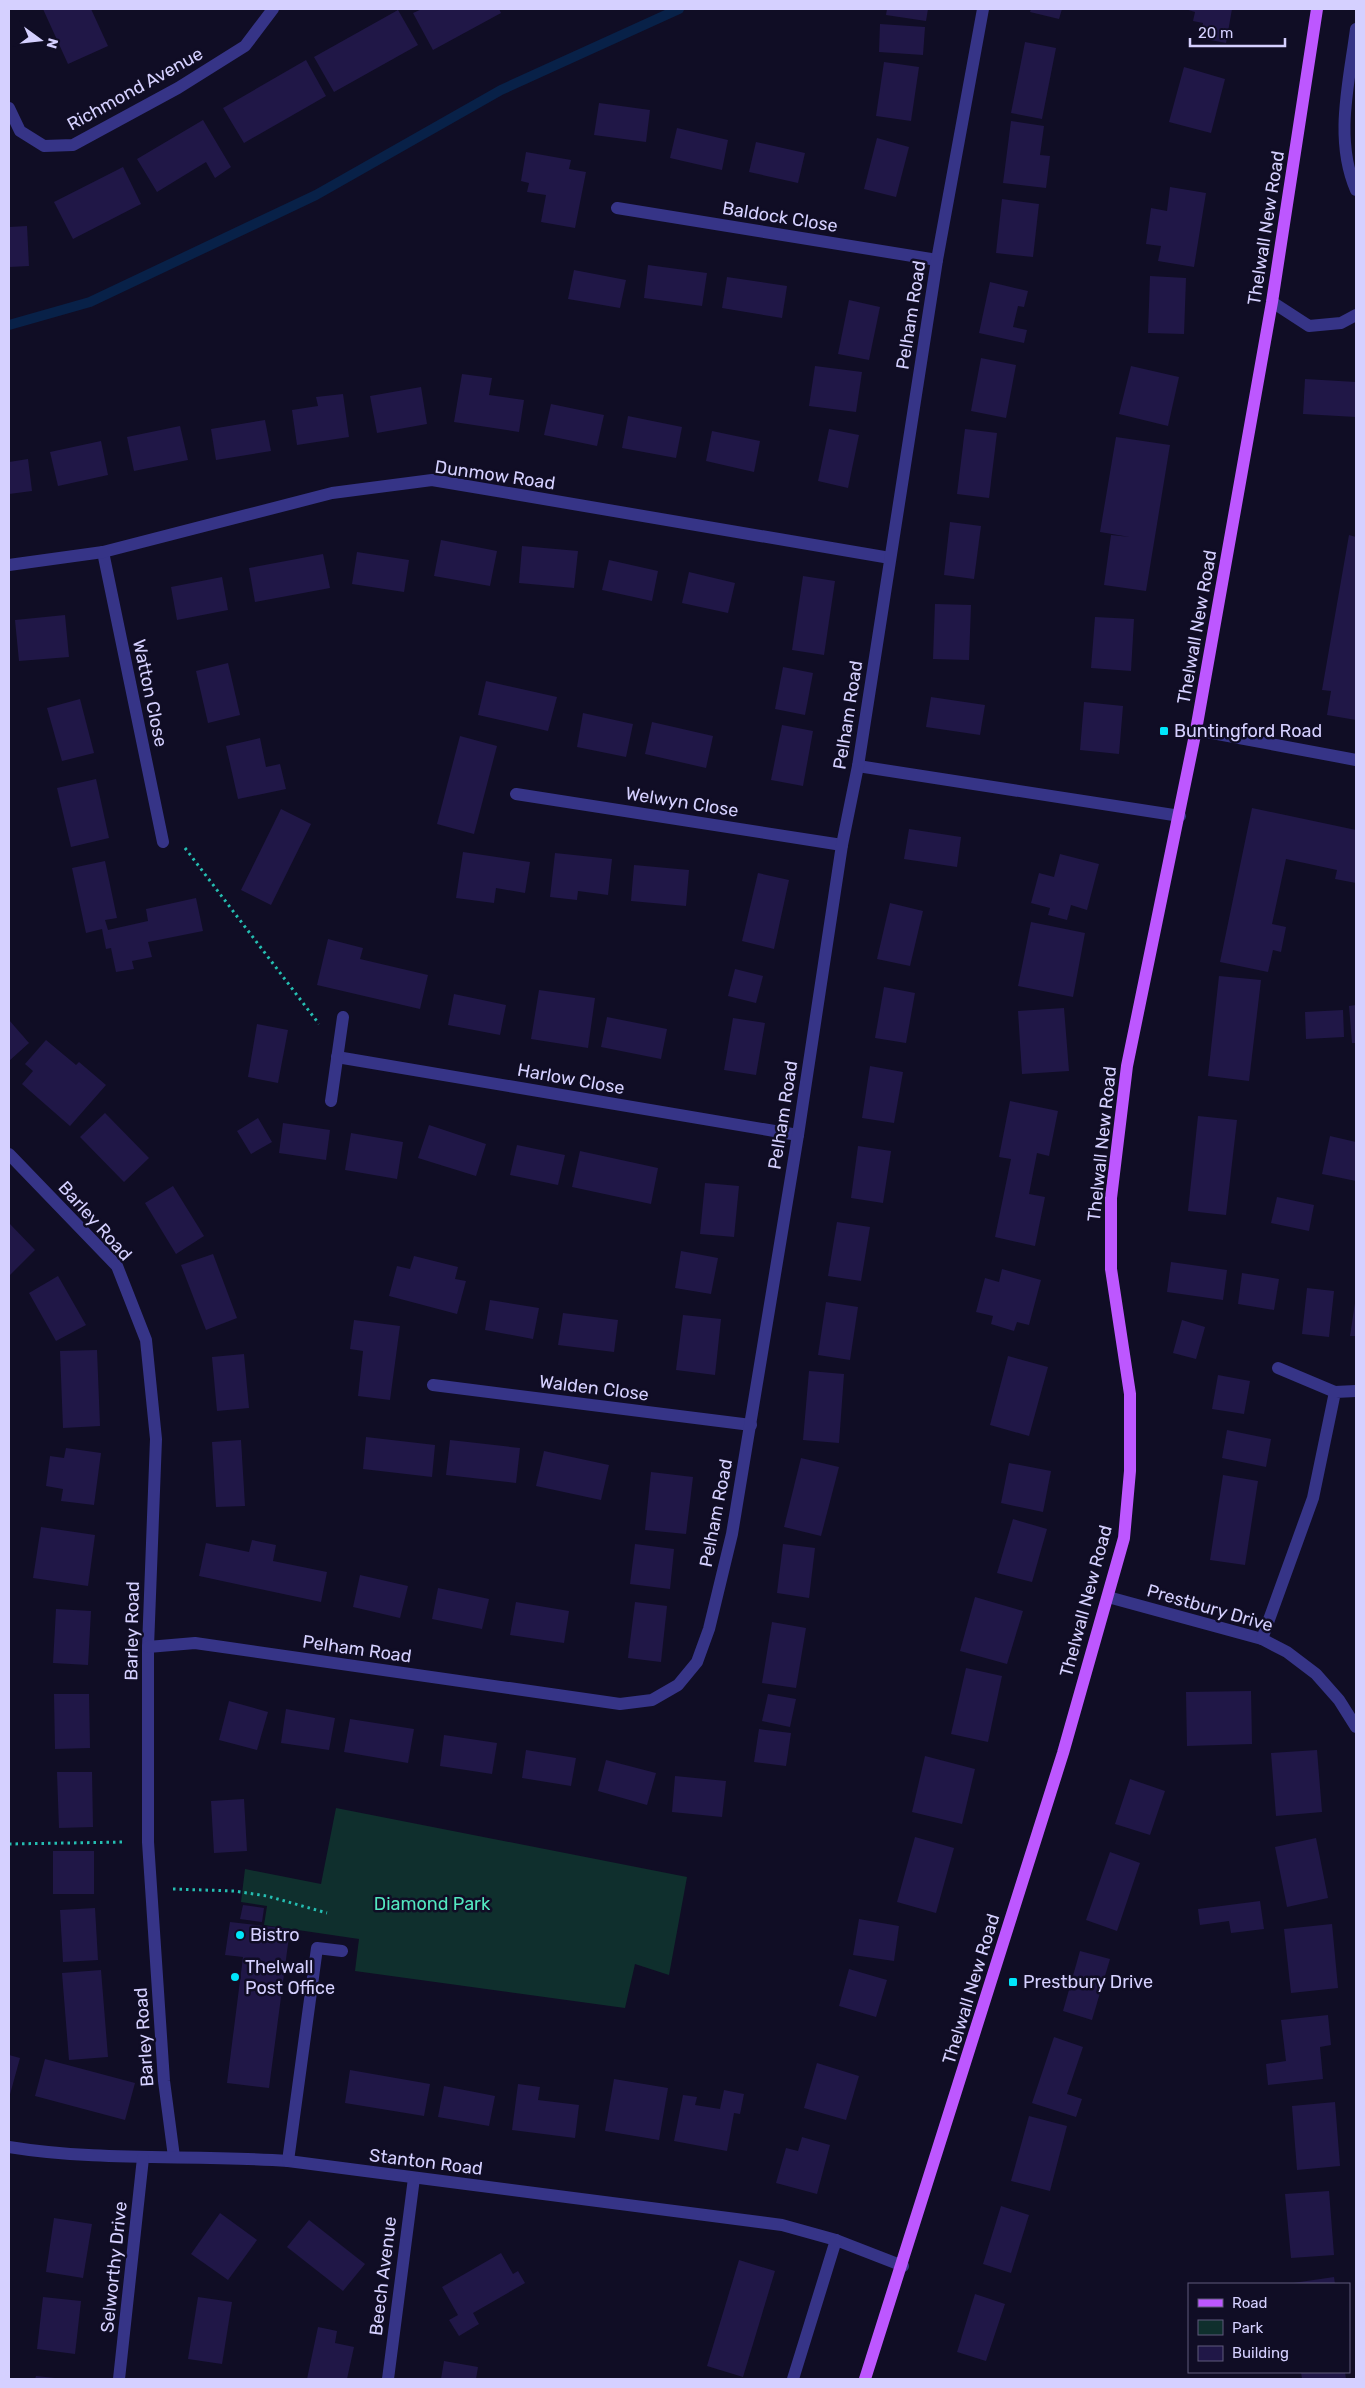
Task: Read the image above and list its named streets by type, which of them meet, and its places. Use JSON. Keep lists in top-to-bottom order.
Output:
{
  "streets": {
    "main road": ["Thelwall New Road"],
    "street": [
      "Richmond Avenue",
      "Baldock Close",
      "Pelham Road",
      "Dunmow Road",
      "Watton Close",
      "Welwyn Close",
      "Harlow Close",
      "Barley Road",
      "Walden Close",
      "Prestbury Drive",
      "Stanton Road",
      "Selworthy Drive",
      "Beech Avenue"
    ]
  },
  "crossings": [
    ["Baldock Close", "Pelham Road"],
    ["Thelwall New Road", "Prestbury Drive"],
    ["Pelham Road", "Dunmow Road"],
    ["Pelham Road", "Welwyn Close"],
    ["Pelham Road", "Harlow Close"],
    ["Pelham Road", "Barley Road"],
    ["Pelham Road", "Walden Close"],
    ["Dunmow Road", "Watton Close"],
    ["Barley Road", "Stanton Road"],
    ["Stanton Road", "Selworthy Drive"],
    ["Stanton Road", "Beech Avenue"]
  ],
  "parks": ["Diamond Park"],
  "places": {
    "transit": ["Buntingford Road", "Prestbury Drive"],
    "other": ["Bistro", "Thelwall Post Office"]
  },
  "legend": ["Road", "Park", "Building"],
  "scale_bar": "20 m",
  "north": "right"
}
